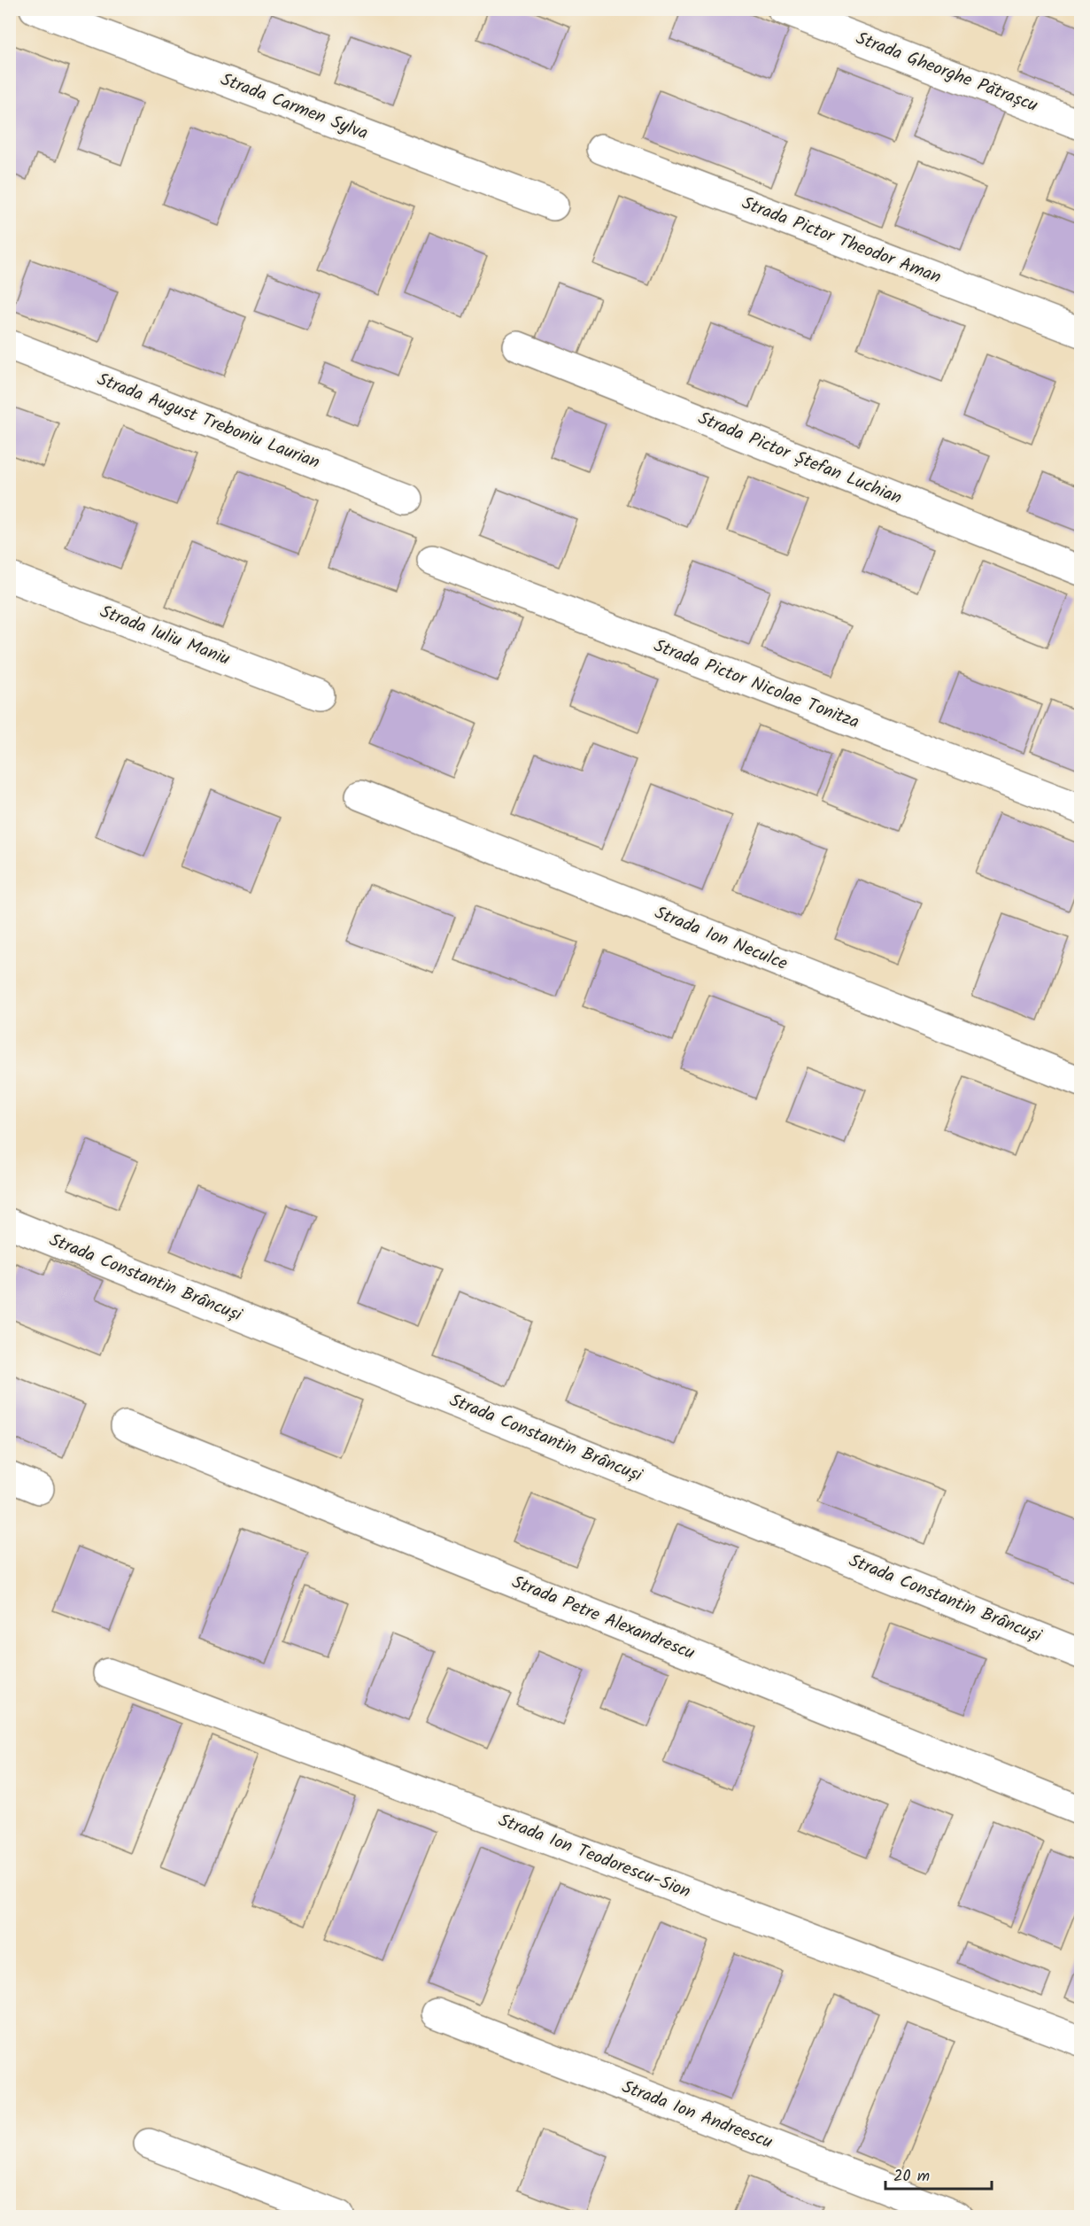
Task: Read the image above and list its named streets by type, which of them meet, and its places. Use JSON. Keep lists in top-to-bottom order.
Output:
{
  "streets": {
    "street": [
      "Strada Gheorghe Pătrașcu",
      "Strada Carmen Sylva",
      "Strada Pictor Theodor Aman",
      "Strada August Treboniu Laurian",
      "Strada Pictor Ștefan Luchian",
      "Strada Iuliu Maniu",
      "Strada Pictor Nicolae Tonitza",
      "Strada Ion Neculce",
      "Strada Constantin Brâncuși",
      "Strada Petre Alexandrescu",
      "Strada Ion Teodorescu-Sion",
      "Strada Ion Andreescu"
    ]
  },
  "scale_bar": "20 m"
}
